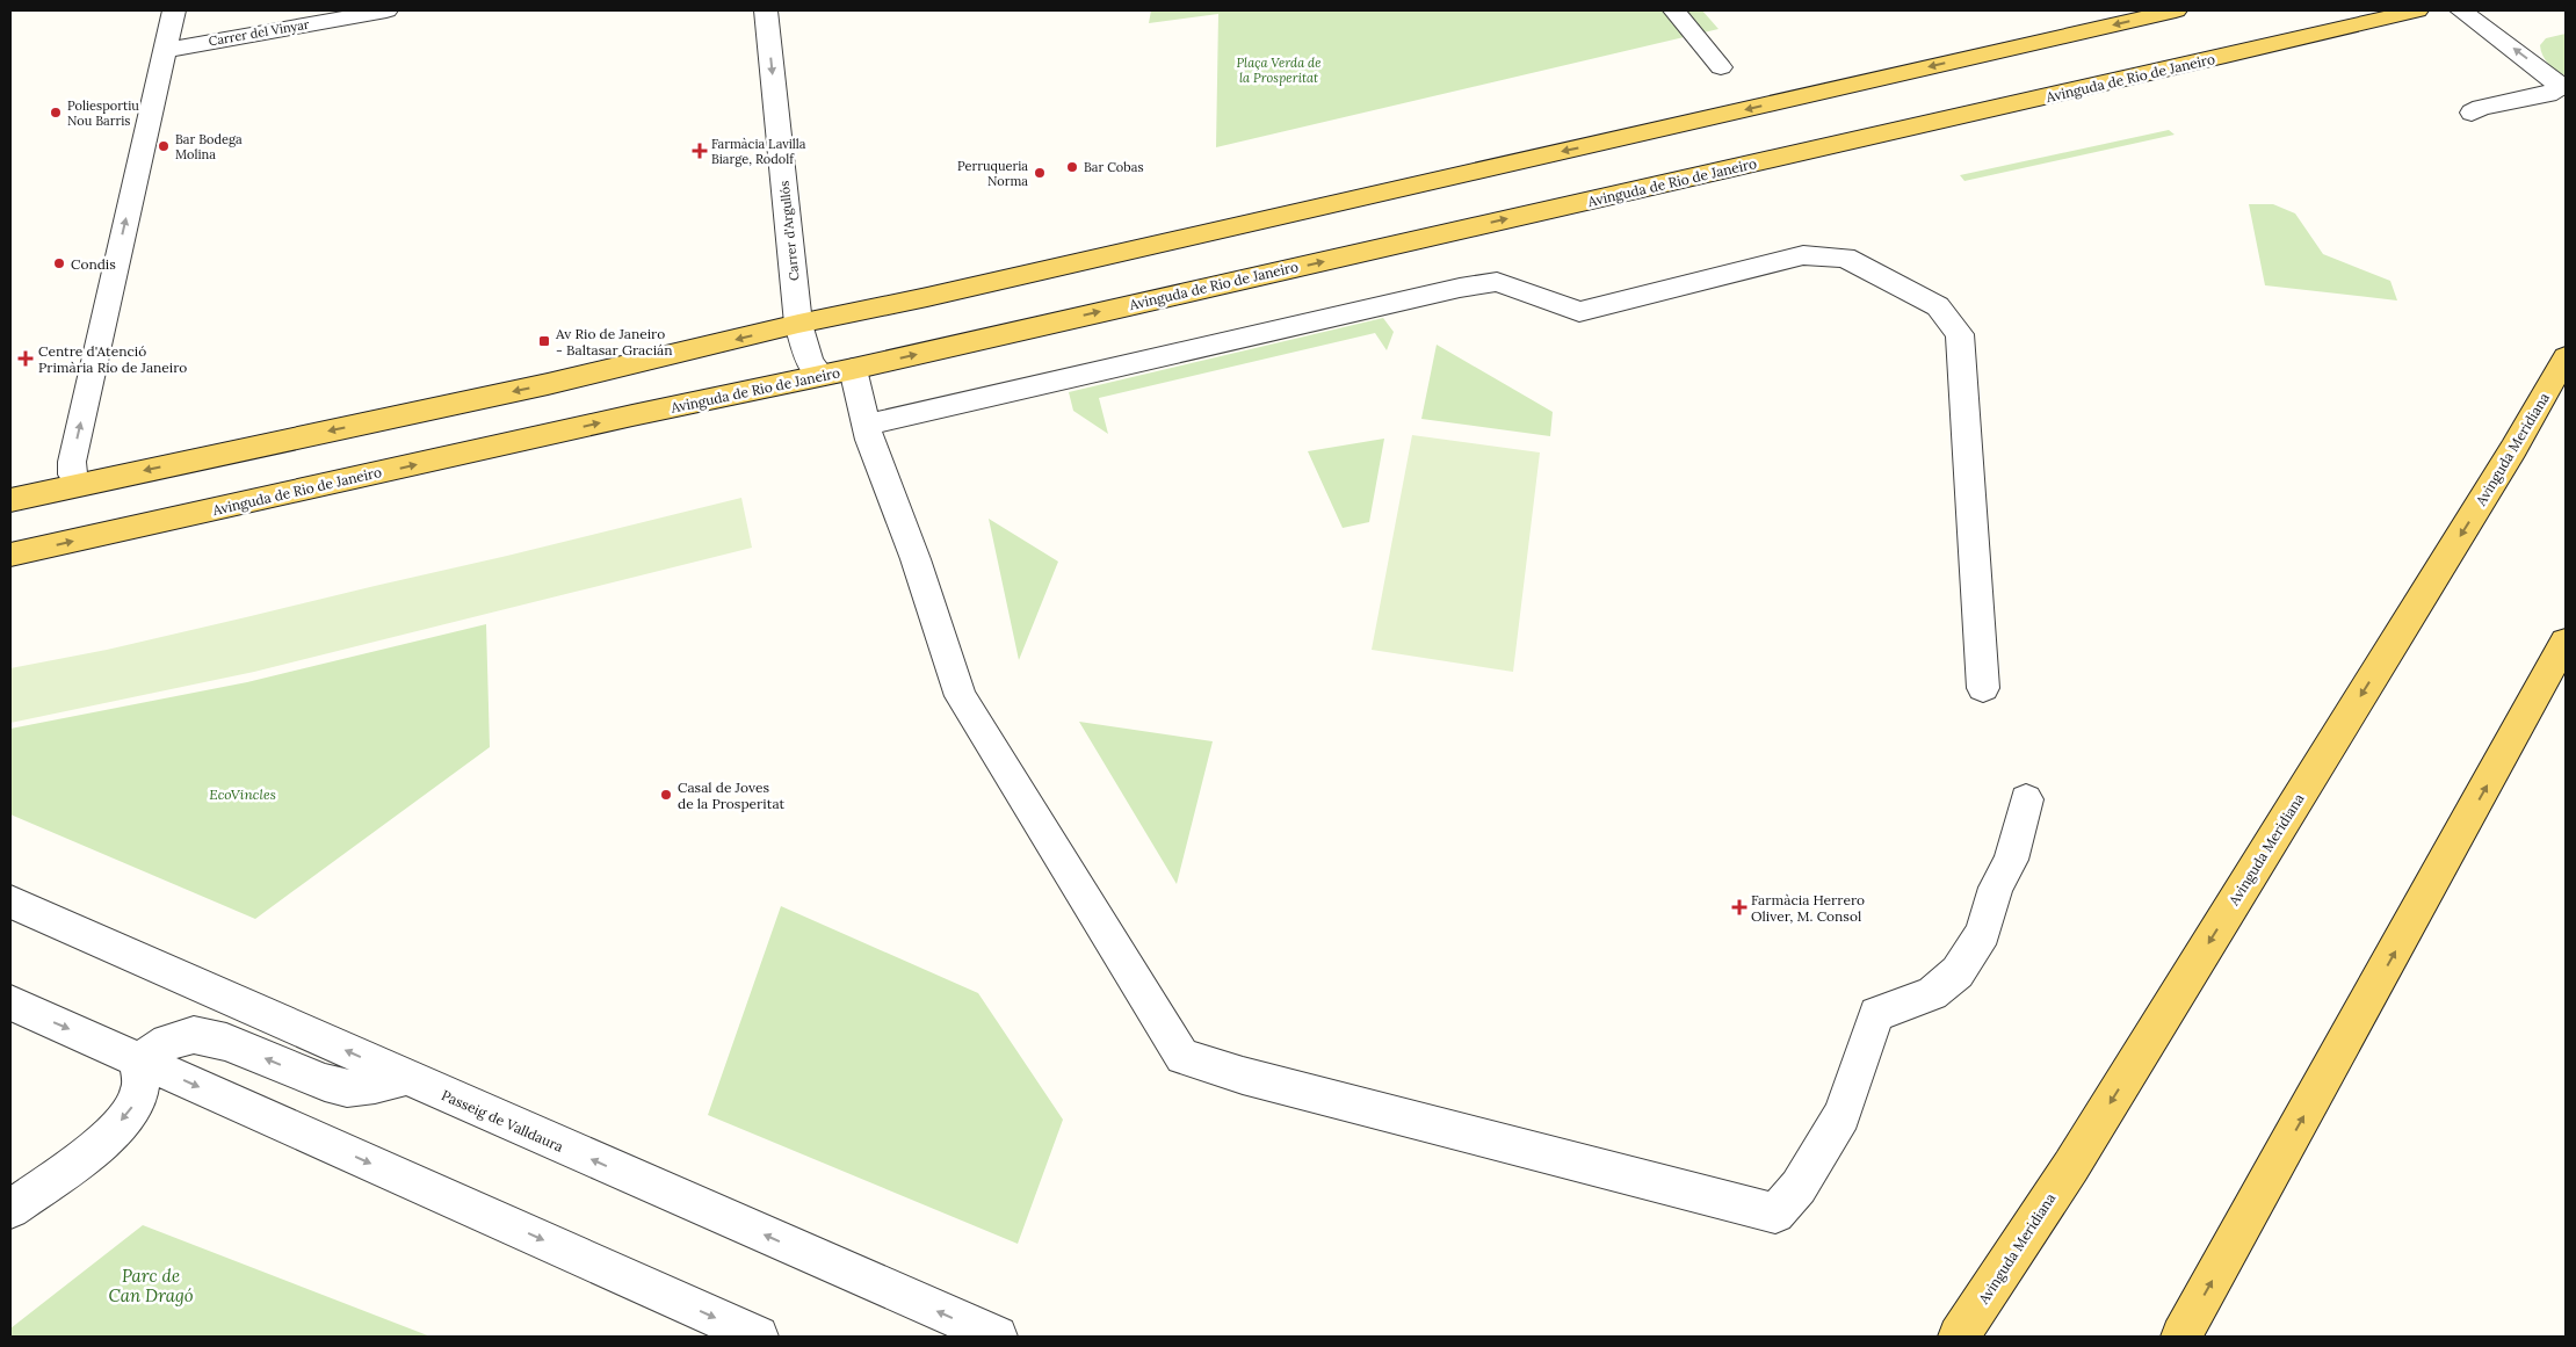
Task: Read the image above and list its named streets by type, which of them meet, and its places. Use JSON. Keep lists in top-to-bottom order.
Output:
{
  "streets": {
    "main road": ["Avinguda de Rio de Janeiro", "Avinguda Meridiana"],
    "street": ["Carrer del Vinyar", "Carrer d'Argullós", "Passeig de Valldaura"]
  },
  "crossings": [
    ["Avinguda de Rio de Janeiro", "Carrer d'Argullós"]
  ],
  "one_way": ["Carrer d'Argullós"],
  "parks": ["Plaça Verda de la Prosperitat", "EcoVincles", "Parc de Can Dragó"],
  "places": {
    "other": [
      "Poliesportiu Nou Barris",
      "Bar Bodega Molina",
      "Bar Cobas",
      "Perruqueria Norma",
      "Condis",
      "Casal de Joves de la Prosperitat"
    ],
    "health": ["Farmàcia Lavilla Biarge, Rodolf", "Centre d'Atenció Primària Rio de Janeiro", "Farmàcia Herrero Oliver, M. Consol"],
    "transit": ["Av Rio de Janeiro - Baltasar Gracián"]
  }
}
